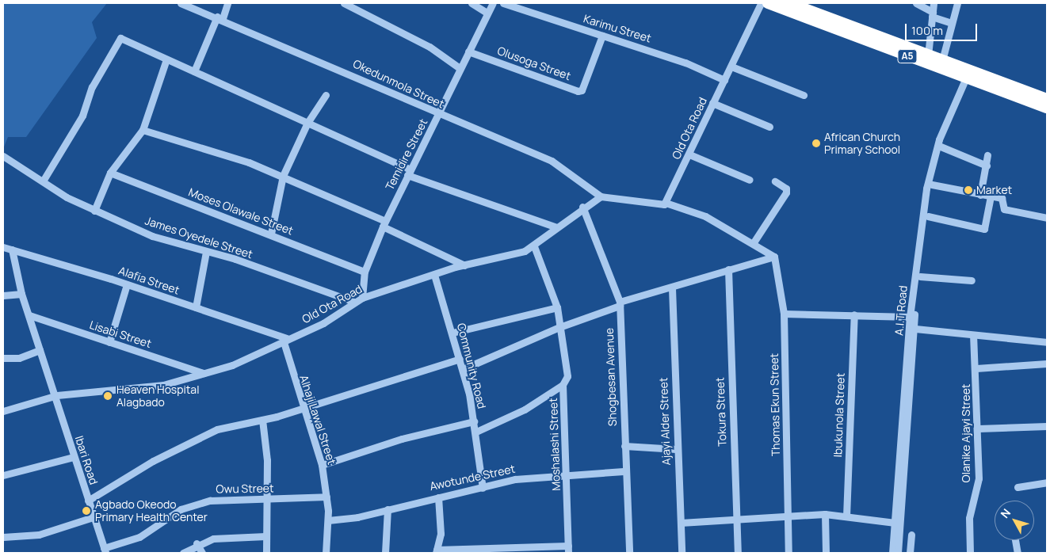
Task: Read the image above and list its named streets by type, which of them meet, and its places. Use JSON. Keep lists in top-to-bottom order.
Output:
{
  "streets": {
    "highway": ["A5"],
    "street": [
      "Karimu Street",
      "Olusoga Street",
      "Okedunmola Street",
      "Old Ota Road",
      "Temidire Street",
      "Moses Olawale Street",
      "James Oyedele Street",
      "Alafia Street",
      "A.I.T Road",
      "Lisabi Street",
      "Community Road",
      "Shogbesan Avenue",
      "Thomas Ekun Street",
      "Tokura Street",
      "Ibukunola Street",
      "Alhaji Lawal Street",
      "Ajayi Alder Street",
      "Olanike Ajayi Street",
      "Moshalashi Street",
      "Ibari Road",
      "Awotunde Street",
      "Owu Street"
    ]
  },
  "crossings": [
    ["Karimu Street", "Olusoga Street"],
    ["Karimu Street", "Old Ota Road"],
    ["A5", "A.I.T Road"],
    ["Olusoga Street", "Temidire Street"],
    ["Okedunmola Street", "Old Ota Road"],
    ["Okedunmola Street", "Temidire Street"],
    ["Old Ota Road", "Temidire Street"],
    ["Old Ota Road", "James Oyedele Street"],
    ["Old Ota Road", "Alafia Street"],
    ["Old Ota Road", "Lisabi Street"],
    ["Old Ota Road", "Community Road"],
    ["Old Ota Road", "Shogbesan Avenue"],
    ["Old Ota Road", "Alhaji Lawal Street"],
    ["Old Ota Road", "Moshalashi Street"],
    ["Old Ota Road", "Ibari Road"],
    ["Temidire Street", "Moses Olawale Street"],
    ["Alafia Street", "Alhaji Lawal Street"],
    ["Alafia Street", "Ibari Road"],
    ["Lisabi Street", "Ibari Road"],
    ["Community Road", "Awotunde Street"],
    ["Shogbesan Avenue", "Awotunde Street"],
    ["Alhaji Lawal Street", "Awotunde Street"],
    ["Alhaji Lawal Street", "Owu Street"],
    ["Moshalashi Street", "Awotunde Street"],
    ["Ibari Road", "Owu Street"]
  ],
  "places": [
    "African Church Primary School",
    "Market",
    "Heaven Hospital Alagbado",
    "Agbado Okeodo Primary Health Center"
  ],
  "scale_bar": "100 m",
  "north": "top left"
}
